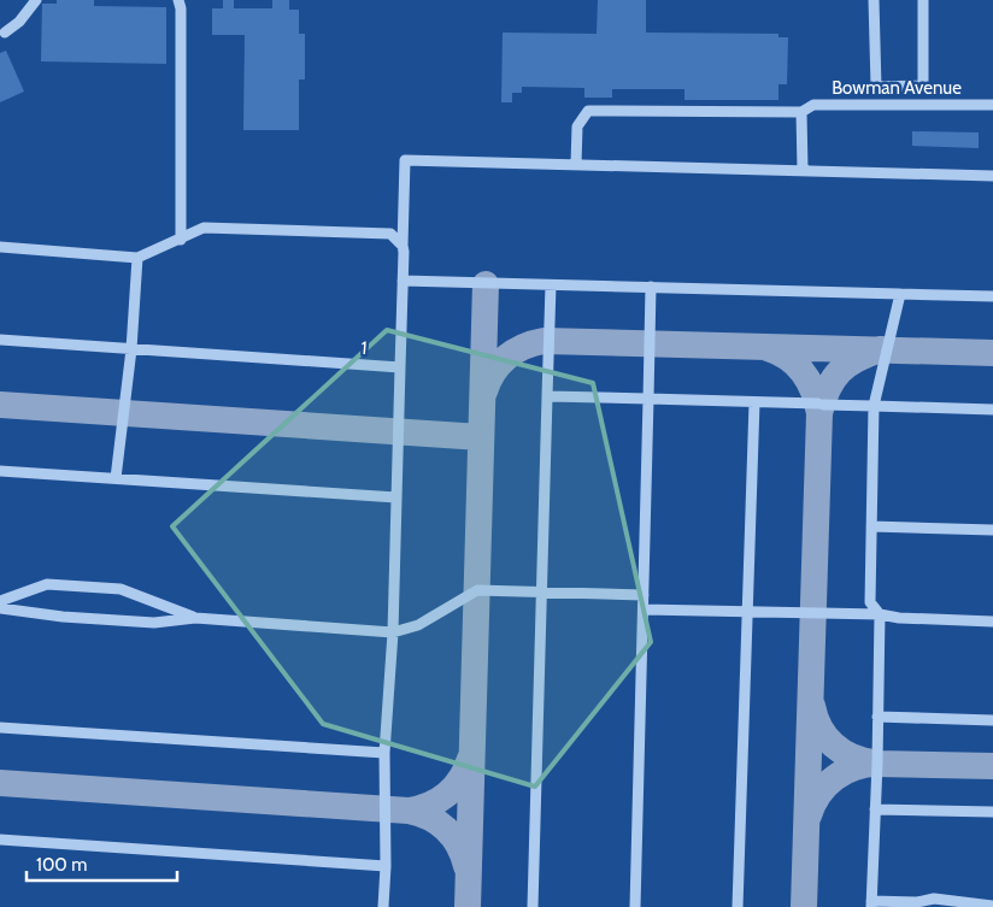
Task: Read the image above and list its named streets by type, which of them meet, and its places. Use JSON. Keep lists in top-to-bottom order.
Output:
{
  "streets": {
    "lane": ["Bowman Avenue", "1"]
  },
  "scale_bar": "100 m"
}
